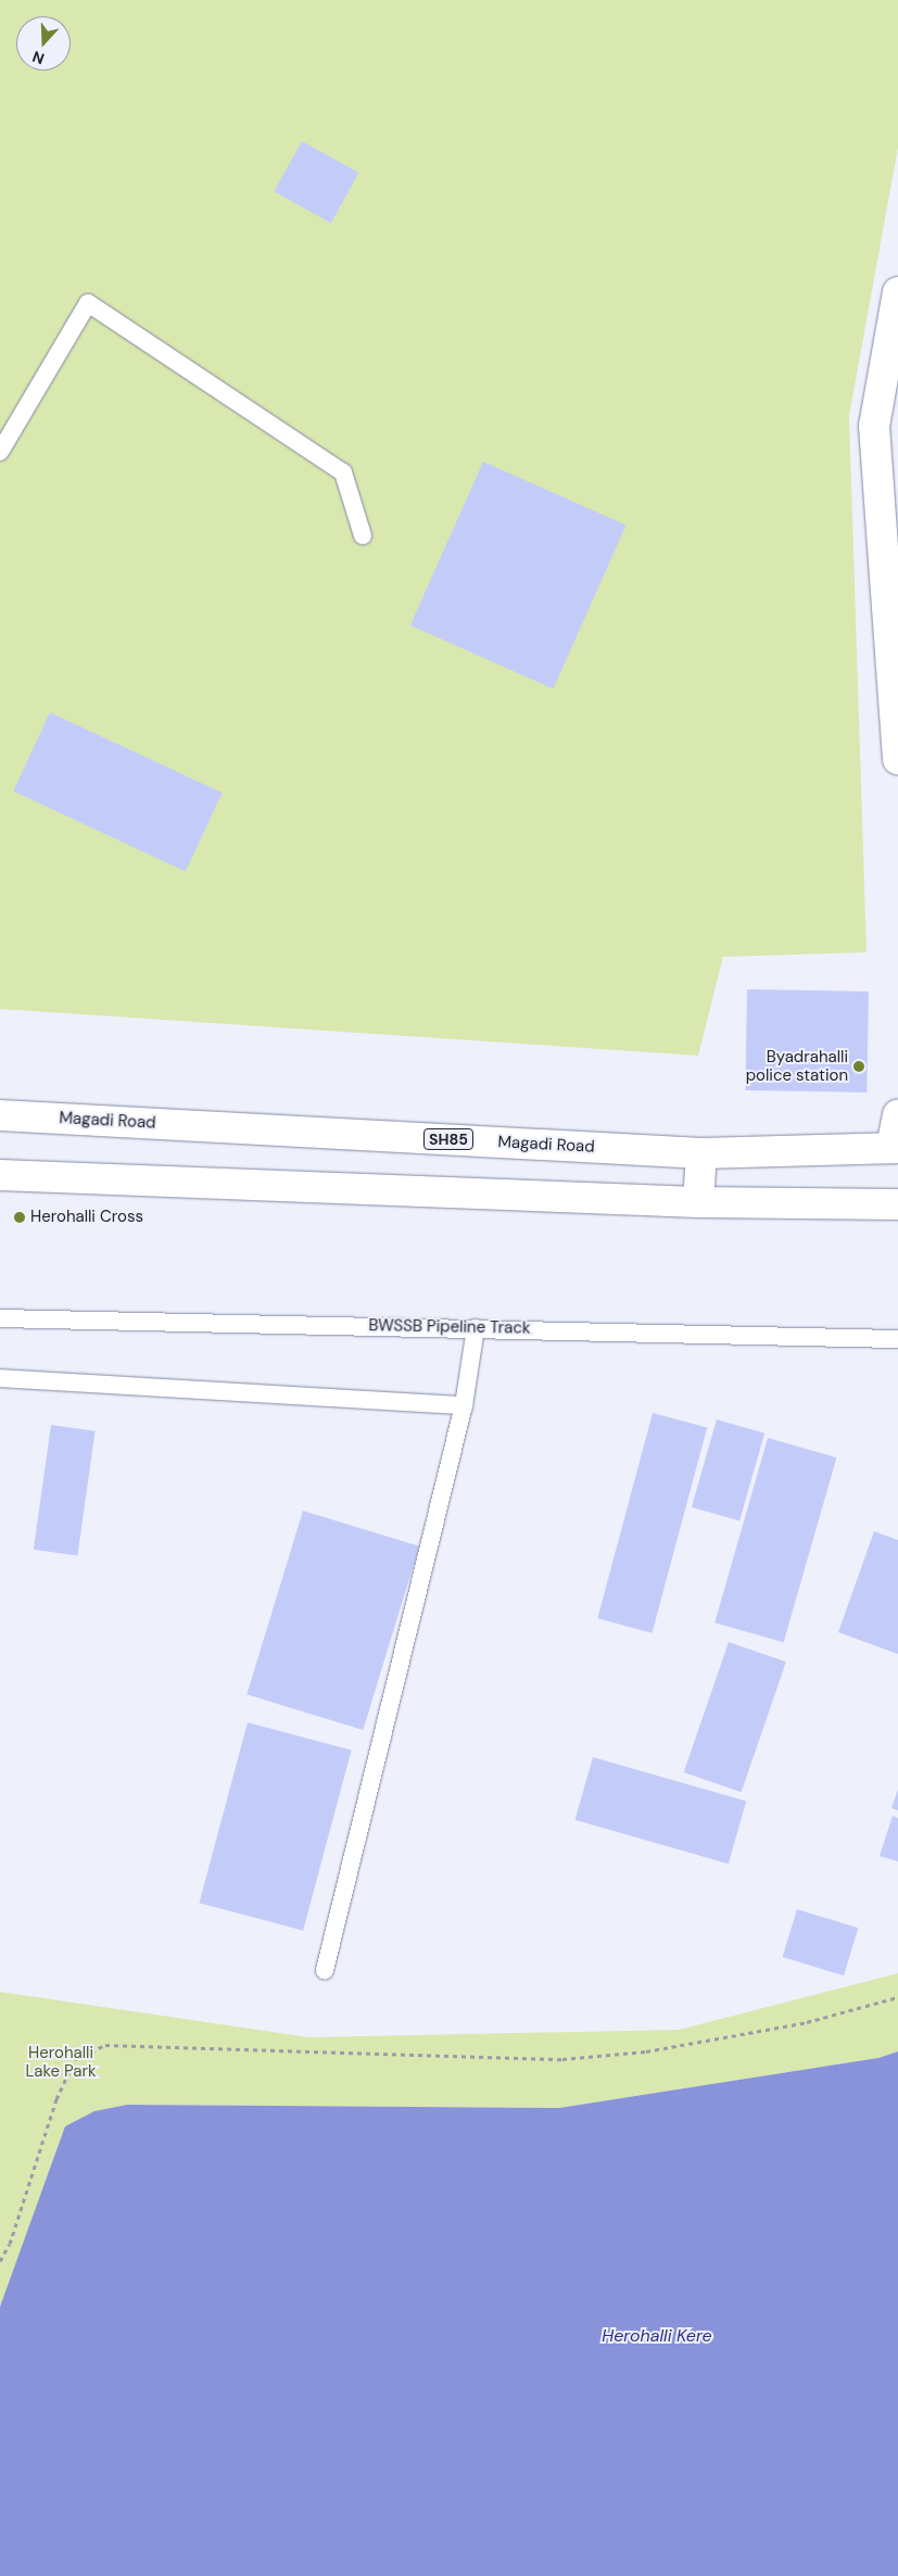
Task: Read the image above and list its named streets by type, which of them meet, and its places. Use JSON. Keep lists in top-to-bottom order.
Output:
{
  "streets": {
    "main road": ["Magadi Road", "SH85"],
    "lane": ["BWSSB Pipeline Track"]
  },
  "water": ["Herohalli Kere"],
  "parks": ["Herohalli Lake Park"],
  "places": ["Byadrahalli police station", "Herohalli Cross"],
  "north": "bottom"
}
